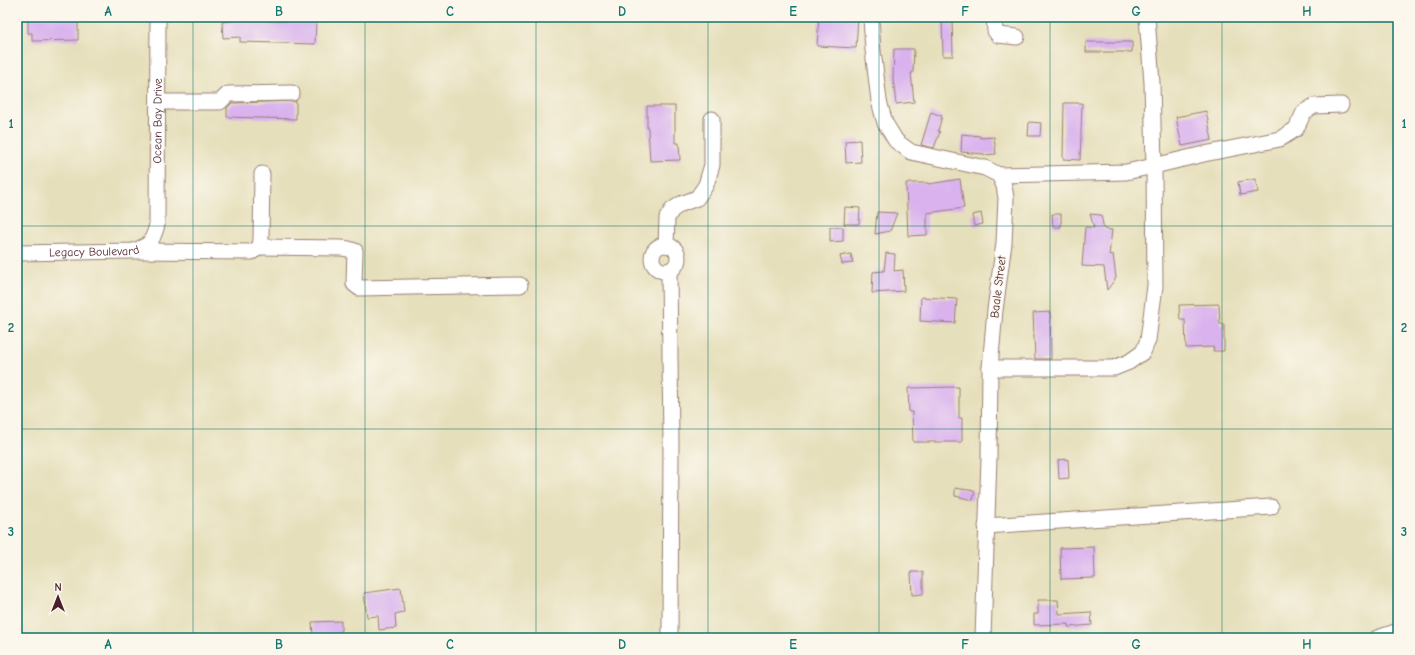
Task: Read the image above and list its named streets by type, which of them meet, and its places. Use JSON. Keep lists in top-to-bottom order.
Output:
{
  "streets": {
    "street": ["Ocean Bay Drive", "Legacy Boulevard", "Baale Street"]
  },
  "crossings": [
    ["Ocean Bay Drive", "Legacy Boulevard"]
  ],
  "north": "top",
  "grid": {
    "columns": [
      "A",
      "B",
      "C",
      "D",
      "E",
      "F",
      "G",
      "H"
    ],
    "rows": ["1", "2", "3"]
  }
}
